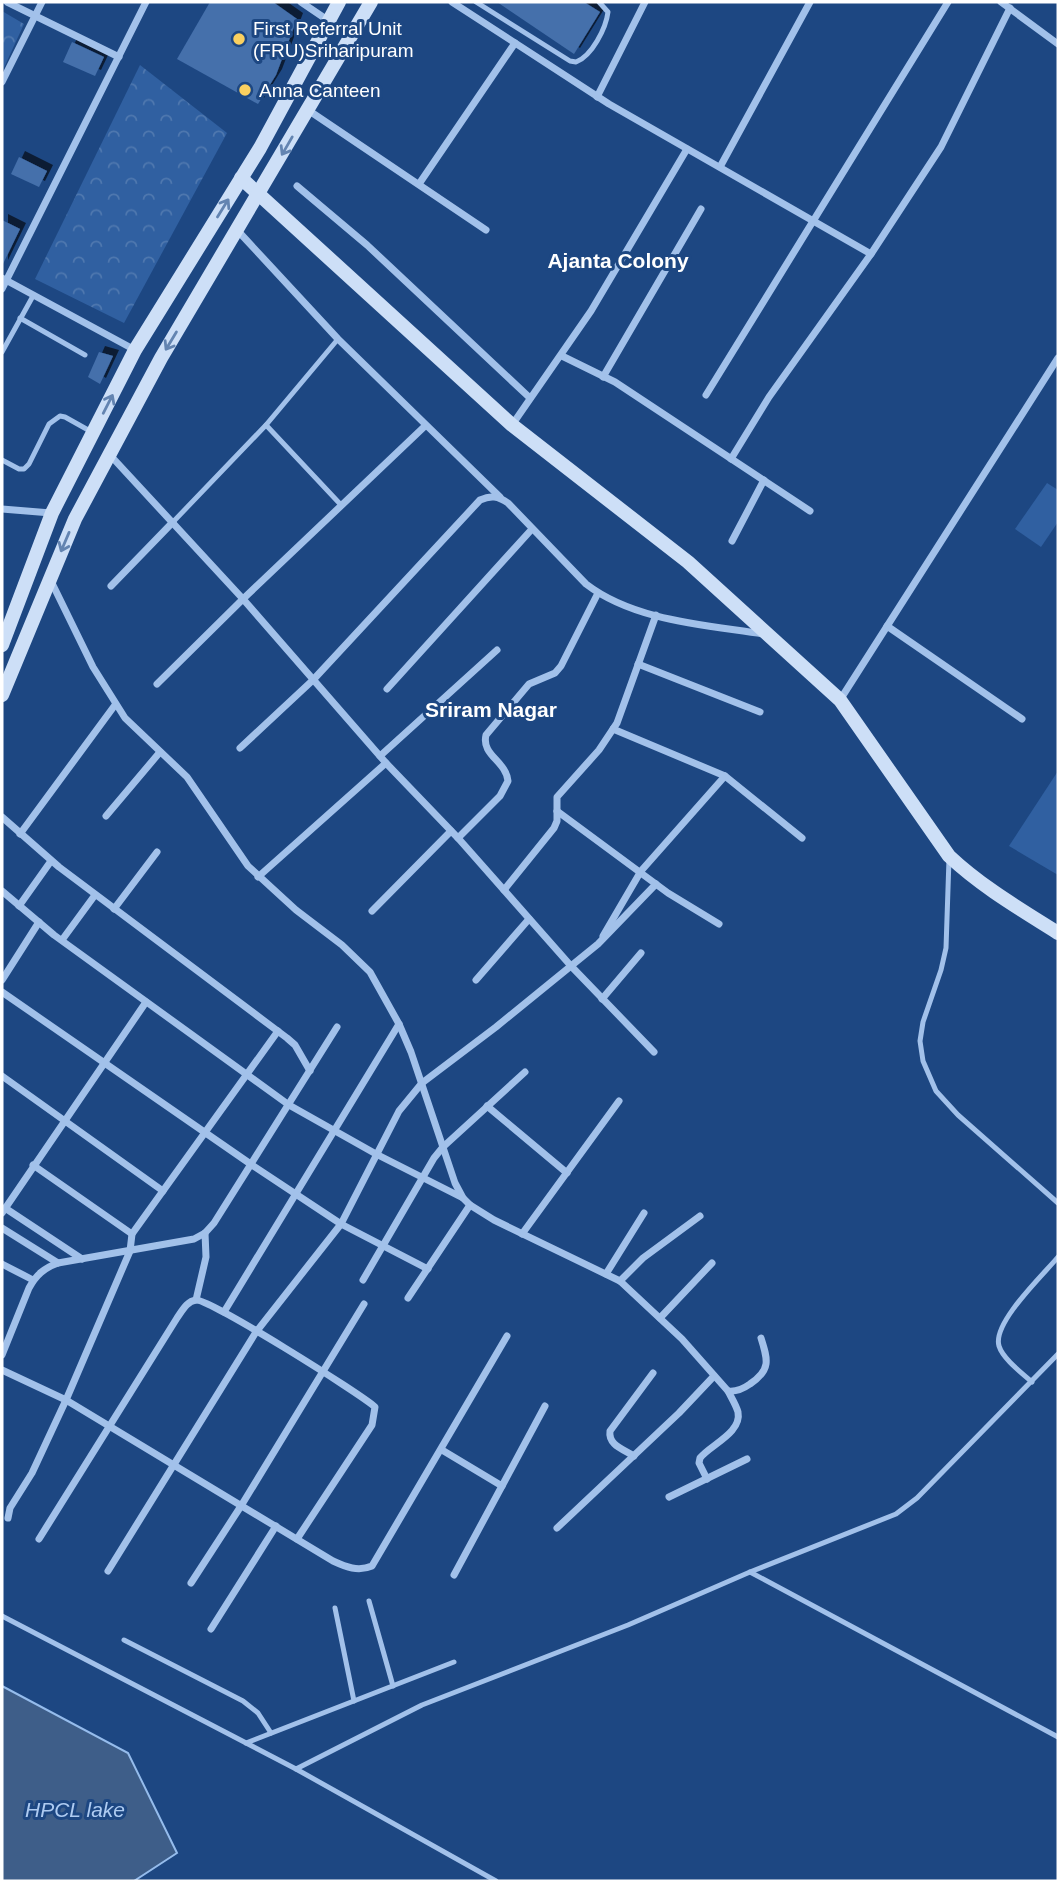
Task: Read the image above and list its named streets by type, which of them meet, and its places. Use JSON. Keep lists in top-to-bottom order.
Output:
{
  "districts": ["Ajanta Colony", "Sriram Nagar"],
  "water": ["HPCL lake"],
  "places": ["First Referral Unit (FRU)Sriharipuram", "Anna Canteen"]
}
